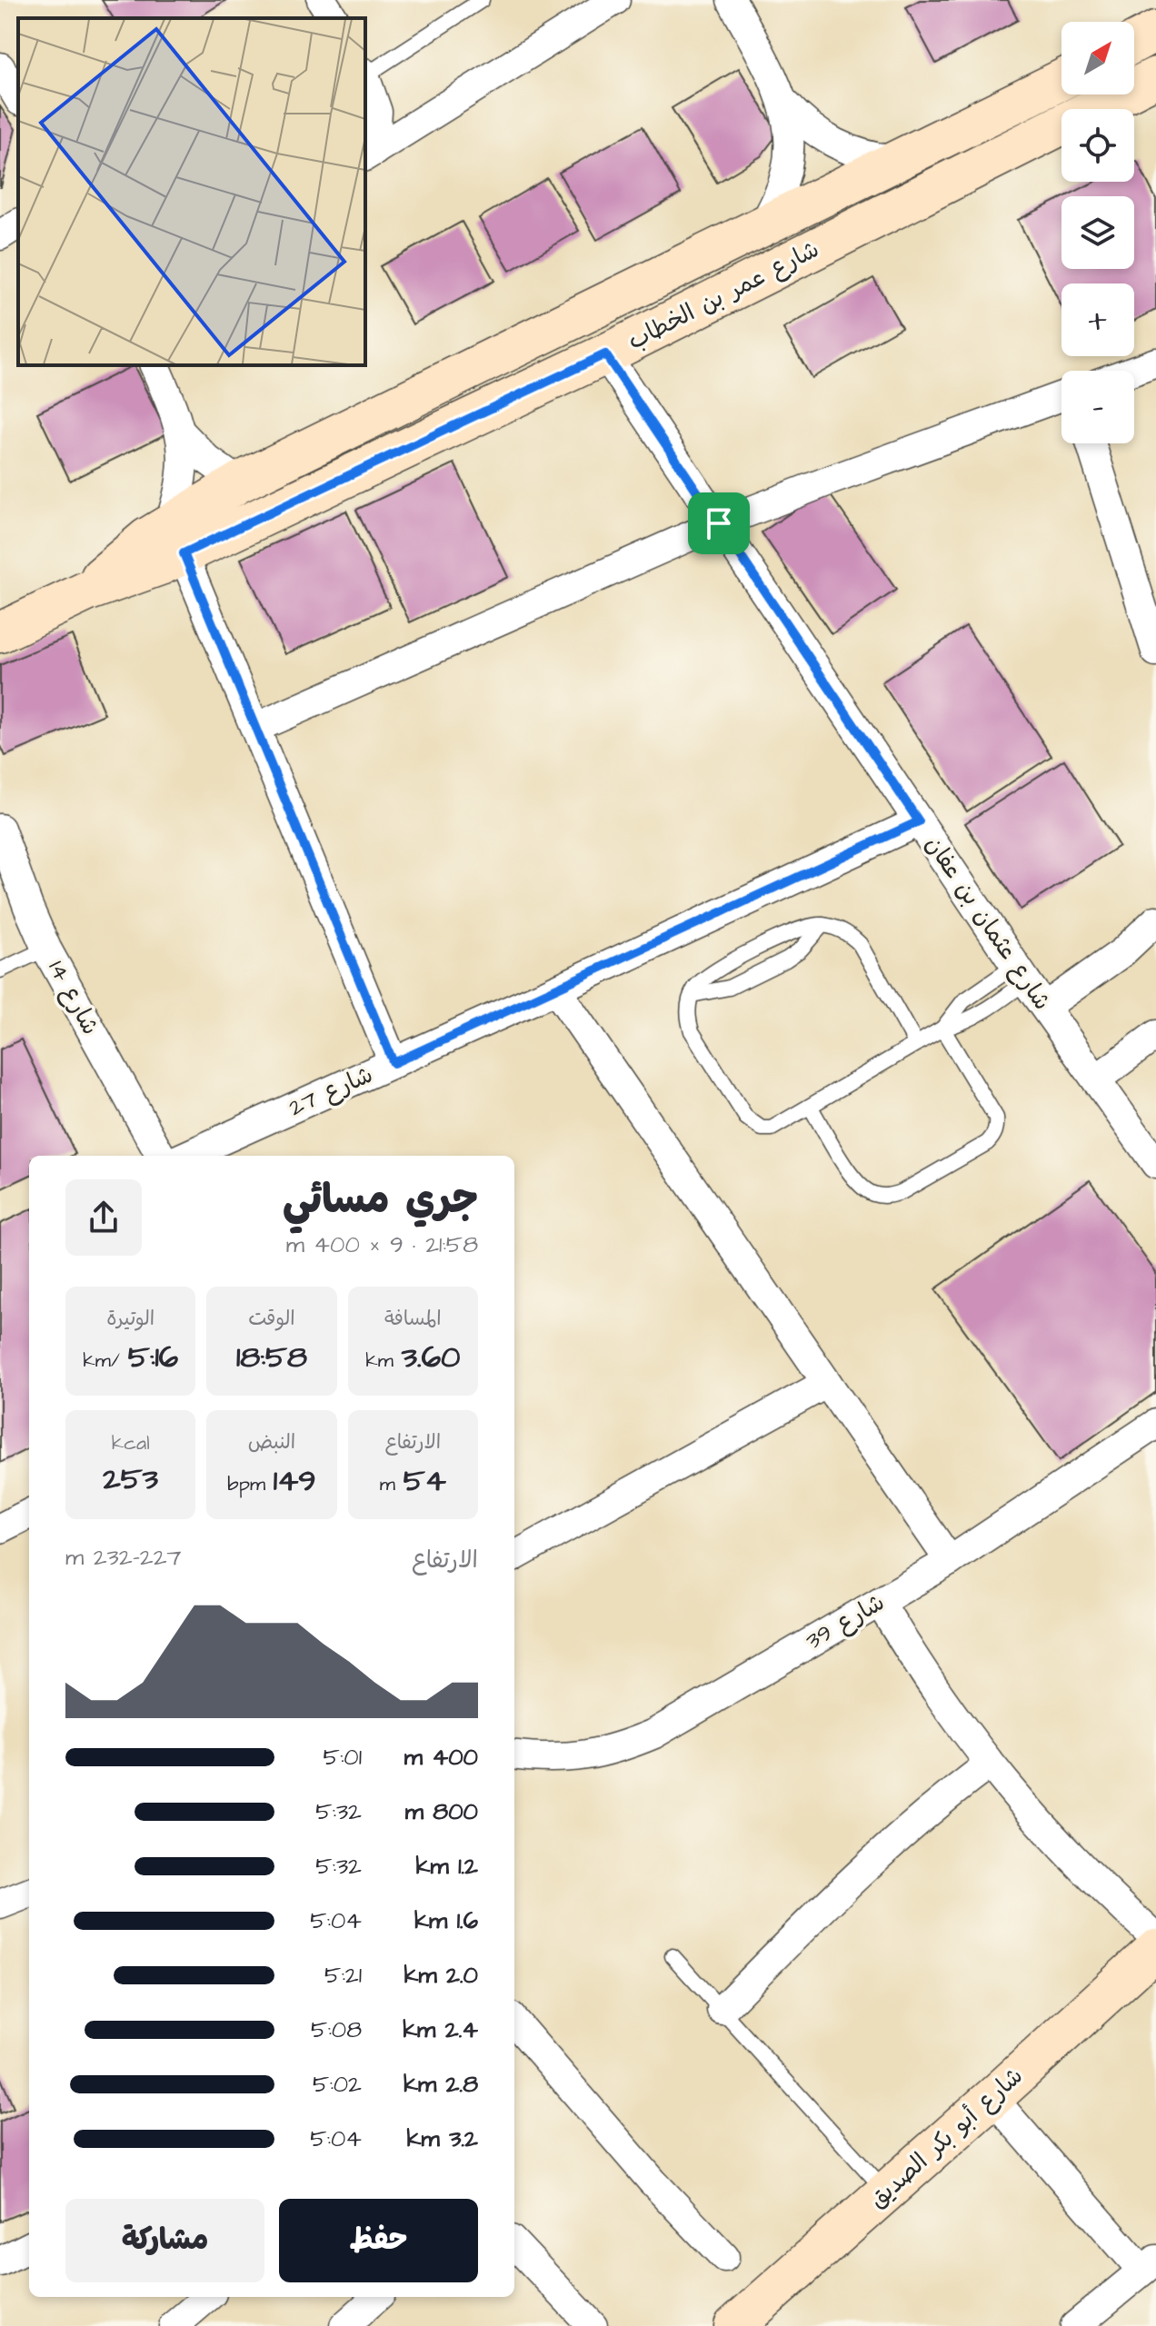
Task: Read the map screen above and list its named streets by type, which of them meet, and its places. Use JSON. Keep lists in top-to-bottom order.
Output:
{
  "streets": {
    "street": [
      "شارع عمر بن الخطاب",
      "شارع عثمان بن عفان",
      "شارع 14",
      "شارع 27",
      "شارع 39",
      "شارع أبو بكر الصديق"
    ]
  },
  "crossings": [
    ["شارع عمر بن الخطاب", "شارع عثمان بن عفان"],
    ["شارع عثمان بن عفان", "شارع 27"]
  ],
  "north": "top right",
  "page": {
    "map_buttons": ["+", "−"],
    "heading": ["جري مسائي", "21:58 · 9 × 400 m"],
    "stats": [
      ["المسافة", "3.60 km"],
      ["الوقت", "18:58"],
      ["الوتيرة", "5:16 /km"],
      ["الارتفاع", "54 m"],
      ["النبض", "149 bpm"],
      ["kcal", "253"]
    ],
    "chart": ["الارتفاع", "227–232 m"],
    "list": [
      {
        "name": "400 m",
        "note": "5:01"
      },
      {
        "name": "800 m",
        "note": "5:32"
      },
      {
        "name": "1.2 km",
        "note": "5:32"
      },
      {
        "name": "1.6 km",
        "note": "5:04"
      },
      {
        "name": "2.0 km",
        "note": "5:21"
      },
      {
        "name": "2.4 km",
        "note": "5:08"
      },
      {
        "name": "2.8 km",
        "note": "5:02"
      },
      {
        "name": "3.2 km",
        "note": "5:04"
      }
    ],
    "buttons": ["حفظ", "مشاركة"]
  }
}
